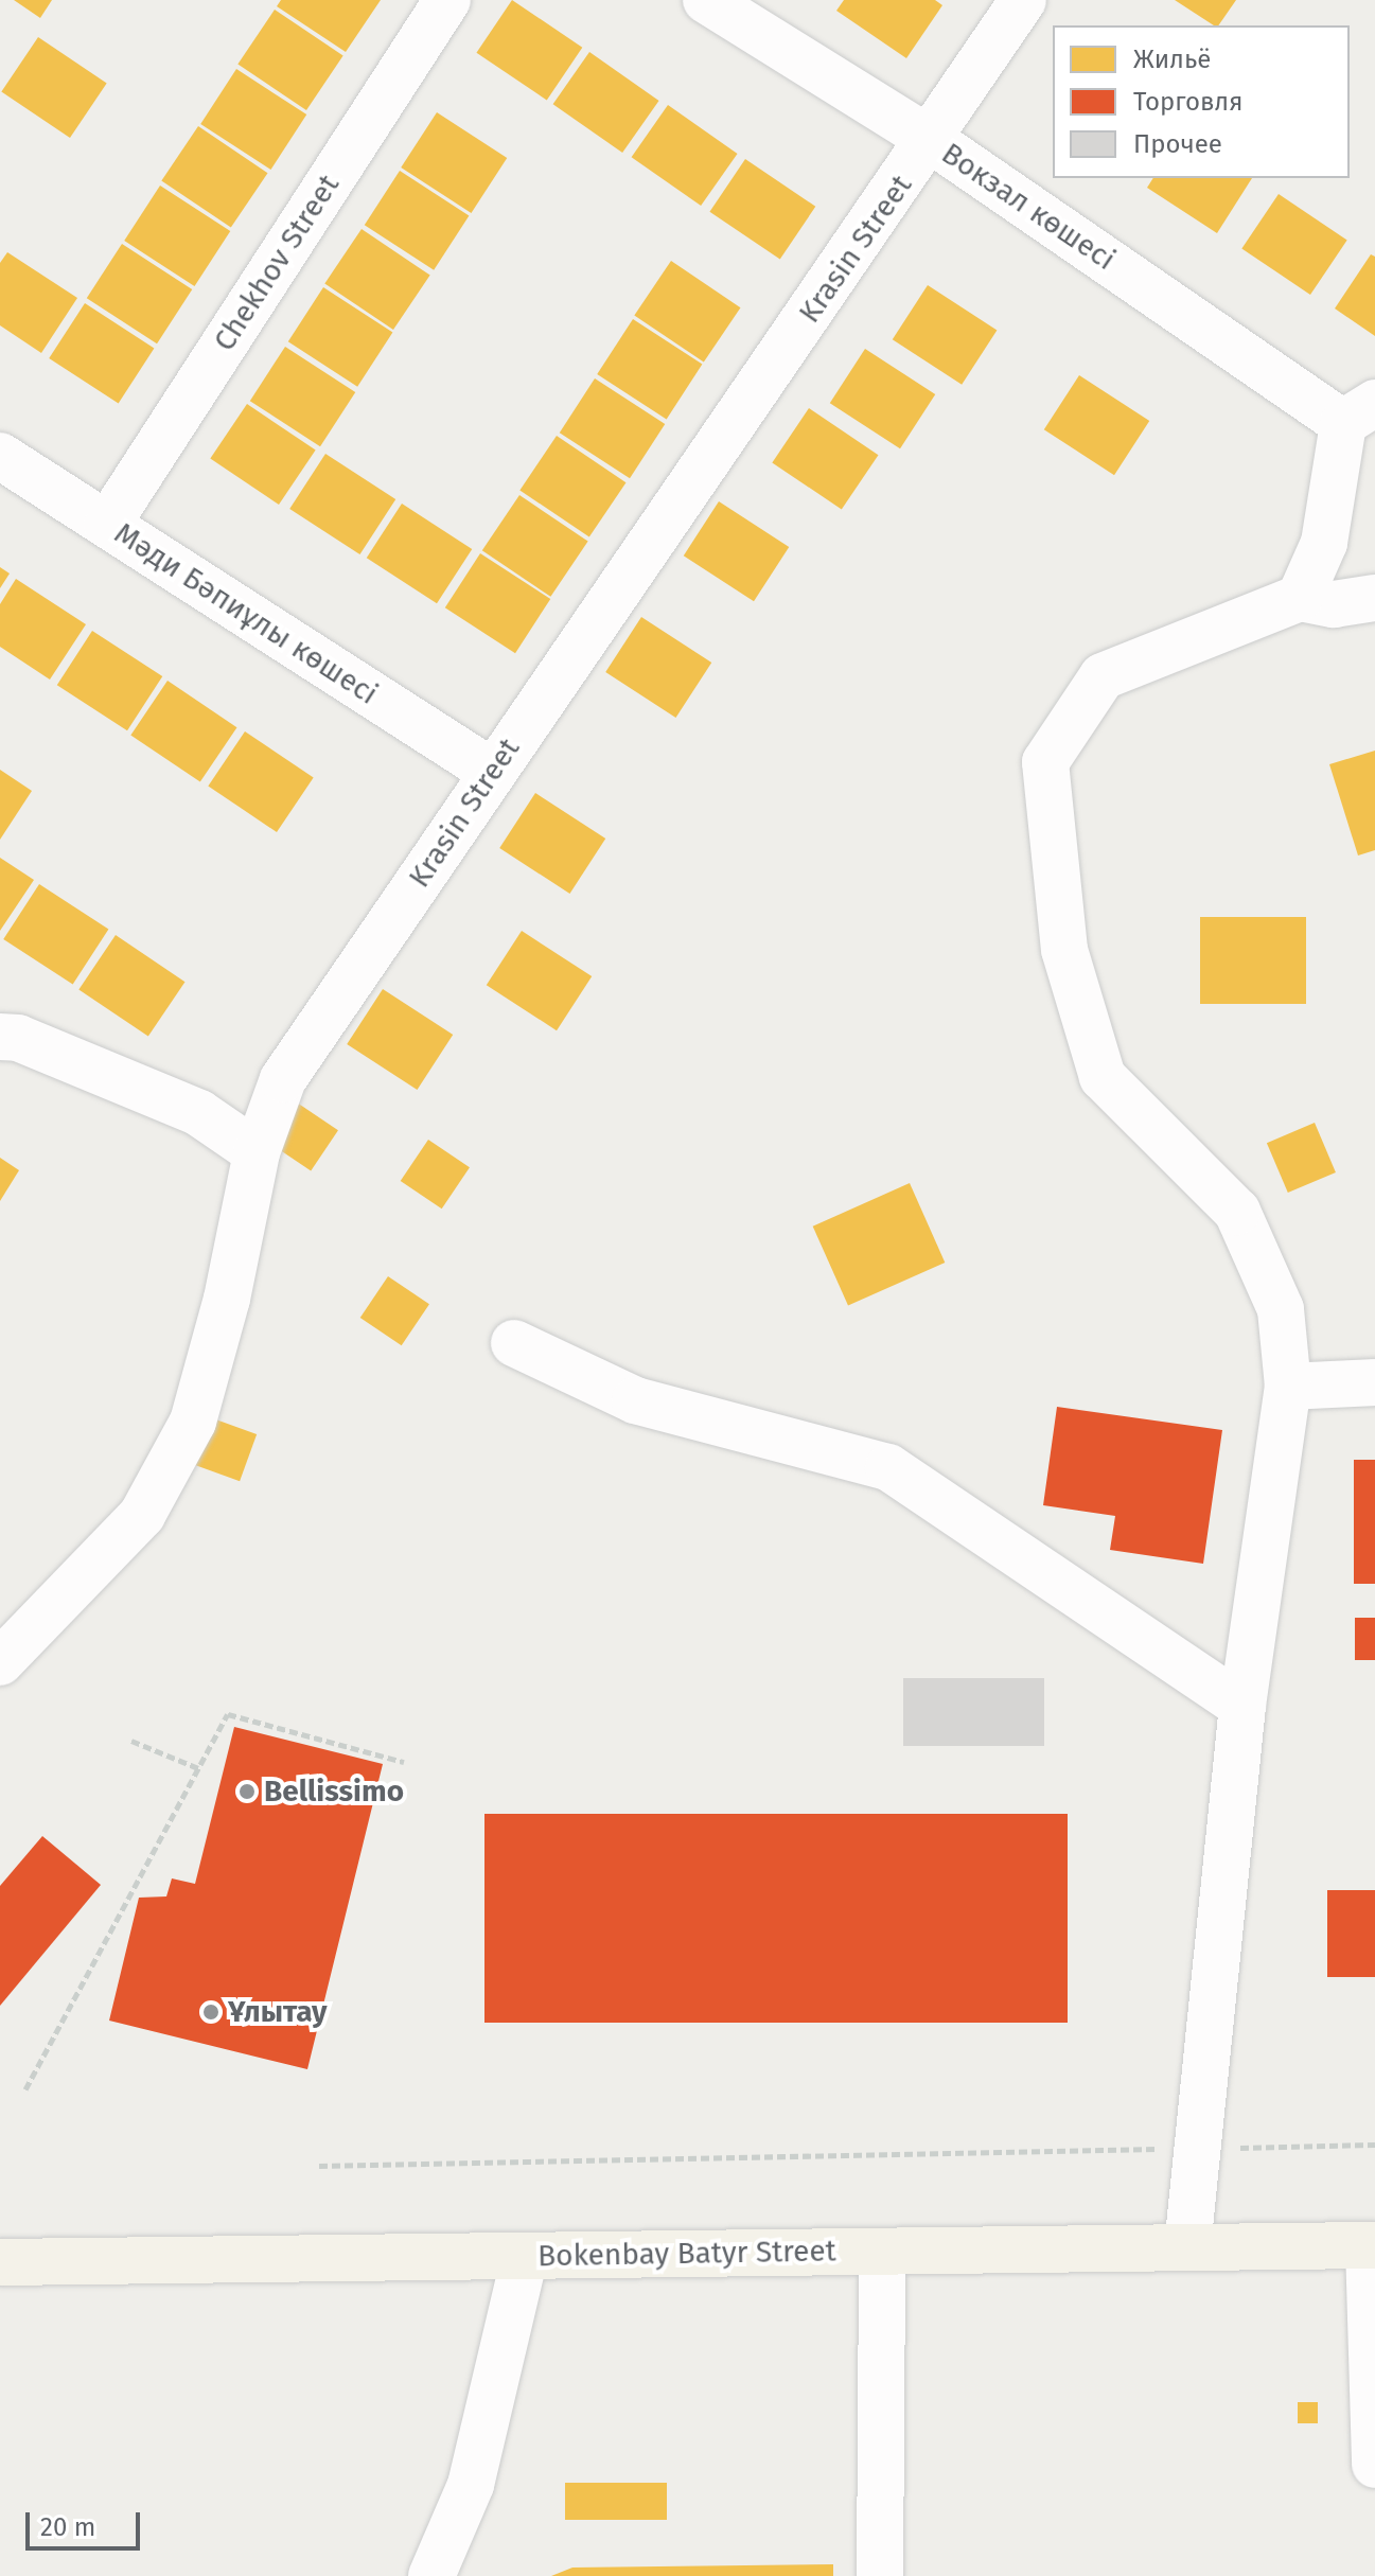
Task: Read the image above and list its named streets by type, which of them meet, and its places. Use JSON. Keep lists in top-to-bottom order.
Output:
{
  "streets": {
    "main road": ["Bokenbay Batyr Street"],
    "street": [
      "Вокзал көшесі",
      "Krasin Street",
      "Chekhov Street",
      "Мәди Бәпиұлы көшесі"
    ]
  },
  "crossings": [
    ["Вокзал көшесі", "Krasin Street"],
    ["Krasin Street", "Мәди Бәпиұлы көшесі"],
    ["Chekhov Street", "Мәди Бәпиұлы көшесі"]
  ],
  "places": ["Bellissimo", "Ұлытау"],
  "legend": ["Жильё", "Торговля", "Прочее"],
  "scale_bar": "20 m"
}
